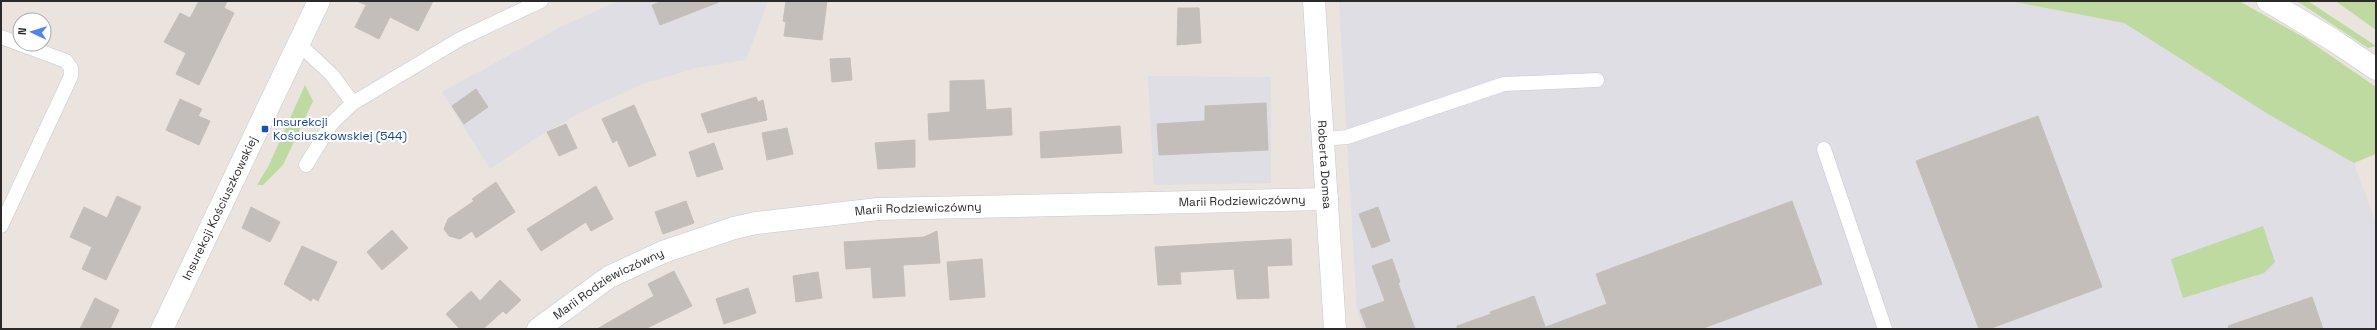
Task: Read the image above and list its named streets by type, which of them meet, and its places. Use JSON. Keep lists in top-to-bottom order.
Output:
{
  "streets": {
    "street": ["Roberta Domsa", "Marii Rodziewiczówny", "Insurekcji Kościuszkowskiej"]
  },
  "crossings": [
    ["Roberta Domsa", "Marii Rodziewiczówny"]
  ],
  "places": {
    "transit": ["Insurekcji Kościuszkowskiej (544)"]
  },
  "north": "left"
}
